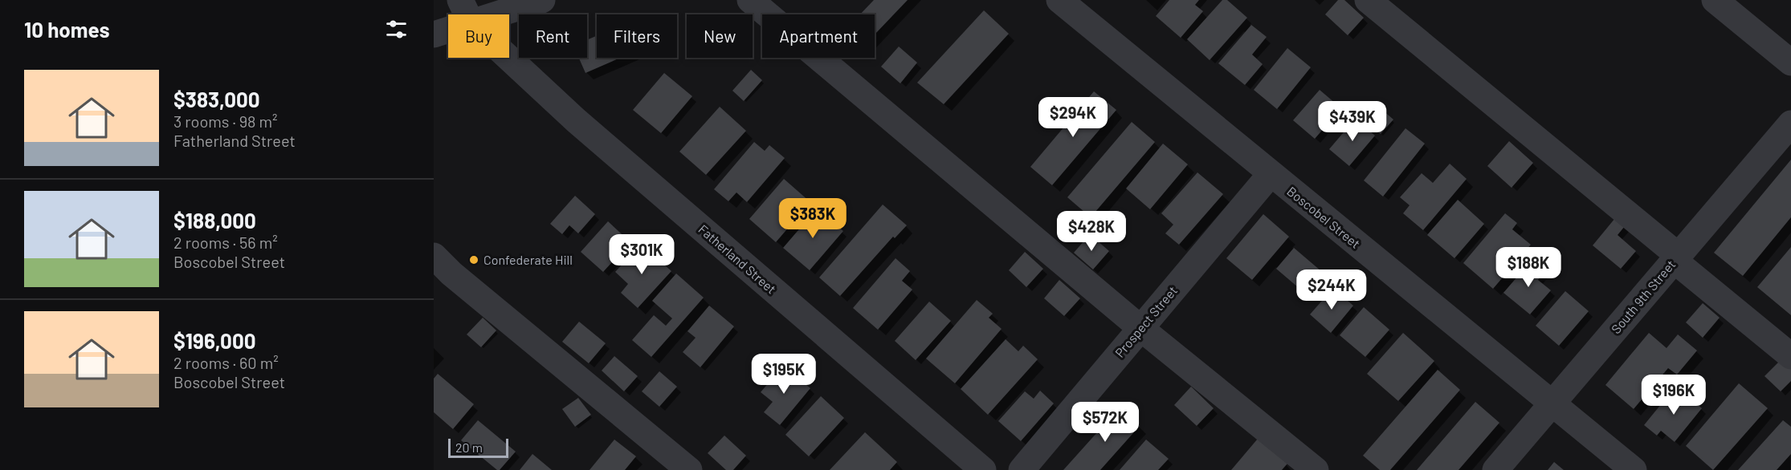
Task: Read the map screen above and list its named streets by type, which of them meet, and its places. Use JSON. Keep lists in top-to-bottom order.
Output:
{
  "streets": {
    "street": [
      "Boscobel Street",
      "Fatherland Street",
      "South 9th Street",
      "Prospect Street"
    ]
  },
  "crossings": [
    ["Boscobel Street", "South 9th Street"],
    ["Boscobel Street", "Prospect Street"]
  ],
  "places": ["Confederate Hill"],
  "scale_bar": "20 m",
  "page": {
    "heading": "10 homes",
    "chip": [
      "Buy",
      "Rent",
      "Filters",
      "New",
      "Apartment"
    ],
    "list": [
      {
        "name": "$383,000",
        "note": "3 rooms · 98 m² · Fatherland Street"
      },
      {
        "name": "$188,000",
        "note": "2 rooms · 56 m² · Boscobel Street"
      },
      {
        "name": "$196,000",
        "note": "2 rooms · 60 m² · Boscobel Street"
      }
    ],
    "price": [
      "$294K",
      "$439K",
      "$383K",
      "$428K",
      "$301K",
      "$188K",
      "$244K",
      "$195K",
      "$196K",
      "$572K"
    ],
    "scale": "20 m"
  }
}
